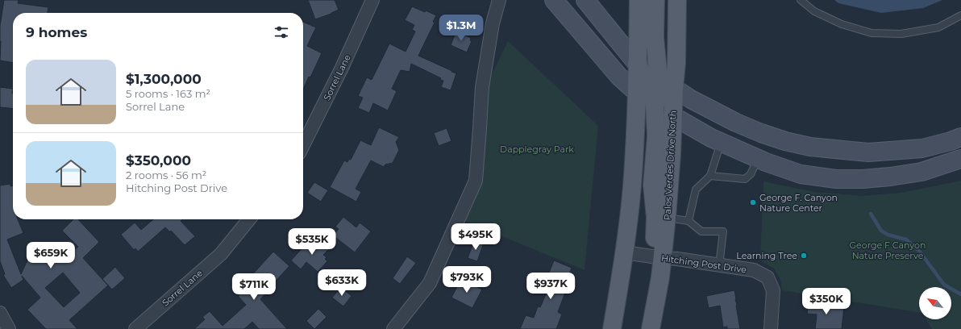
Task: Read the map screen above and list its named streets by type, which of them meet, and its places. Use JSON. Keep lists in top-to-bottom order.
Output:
{
  "streets": {
    "main road": ["Palos Verdes Drive North"],
    "street": ["Sorrel Lane", "Hitching Post Drive"]
  },
  "crossings": [
    ["Palos Verdes Drive North", "Hitching Post Drive"]
  ],
  "parks": ["Dapplegray Park", "George F Canyon Nature Preserve"],
  "places": ["George F. Canyon Nature Center", "Learning Tree"],
  "north": "top left",
  "page": {
    "heading": "9 homes",
    "price": [
      "$1.3M",
      "$495K",
      "$535K",
      "$659K",
      "$793K",
      "$633K",
      "$937K",
      "$711K",
      "$350K"
    ],
    "list": [
      {
        "name": "$1,300,000",
        "note": "5 rooms · 163 m² · Sorrel Lane"
      },
      {
        "name": "$350,000",
        "note": "2 rooms · 56 m² · Hitching Post Drive"
      }
    ]
  }
}
